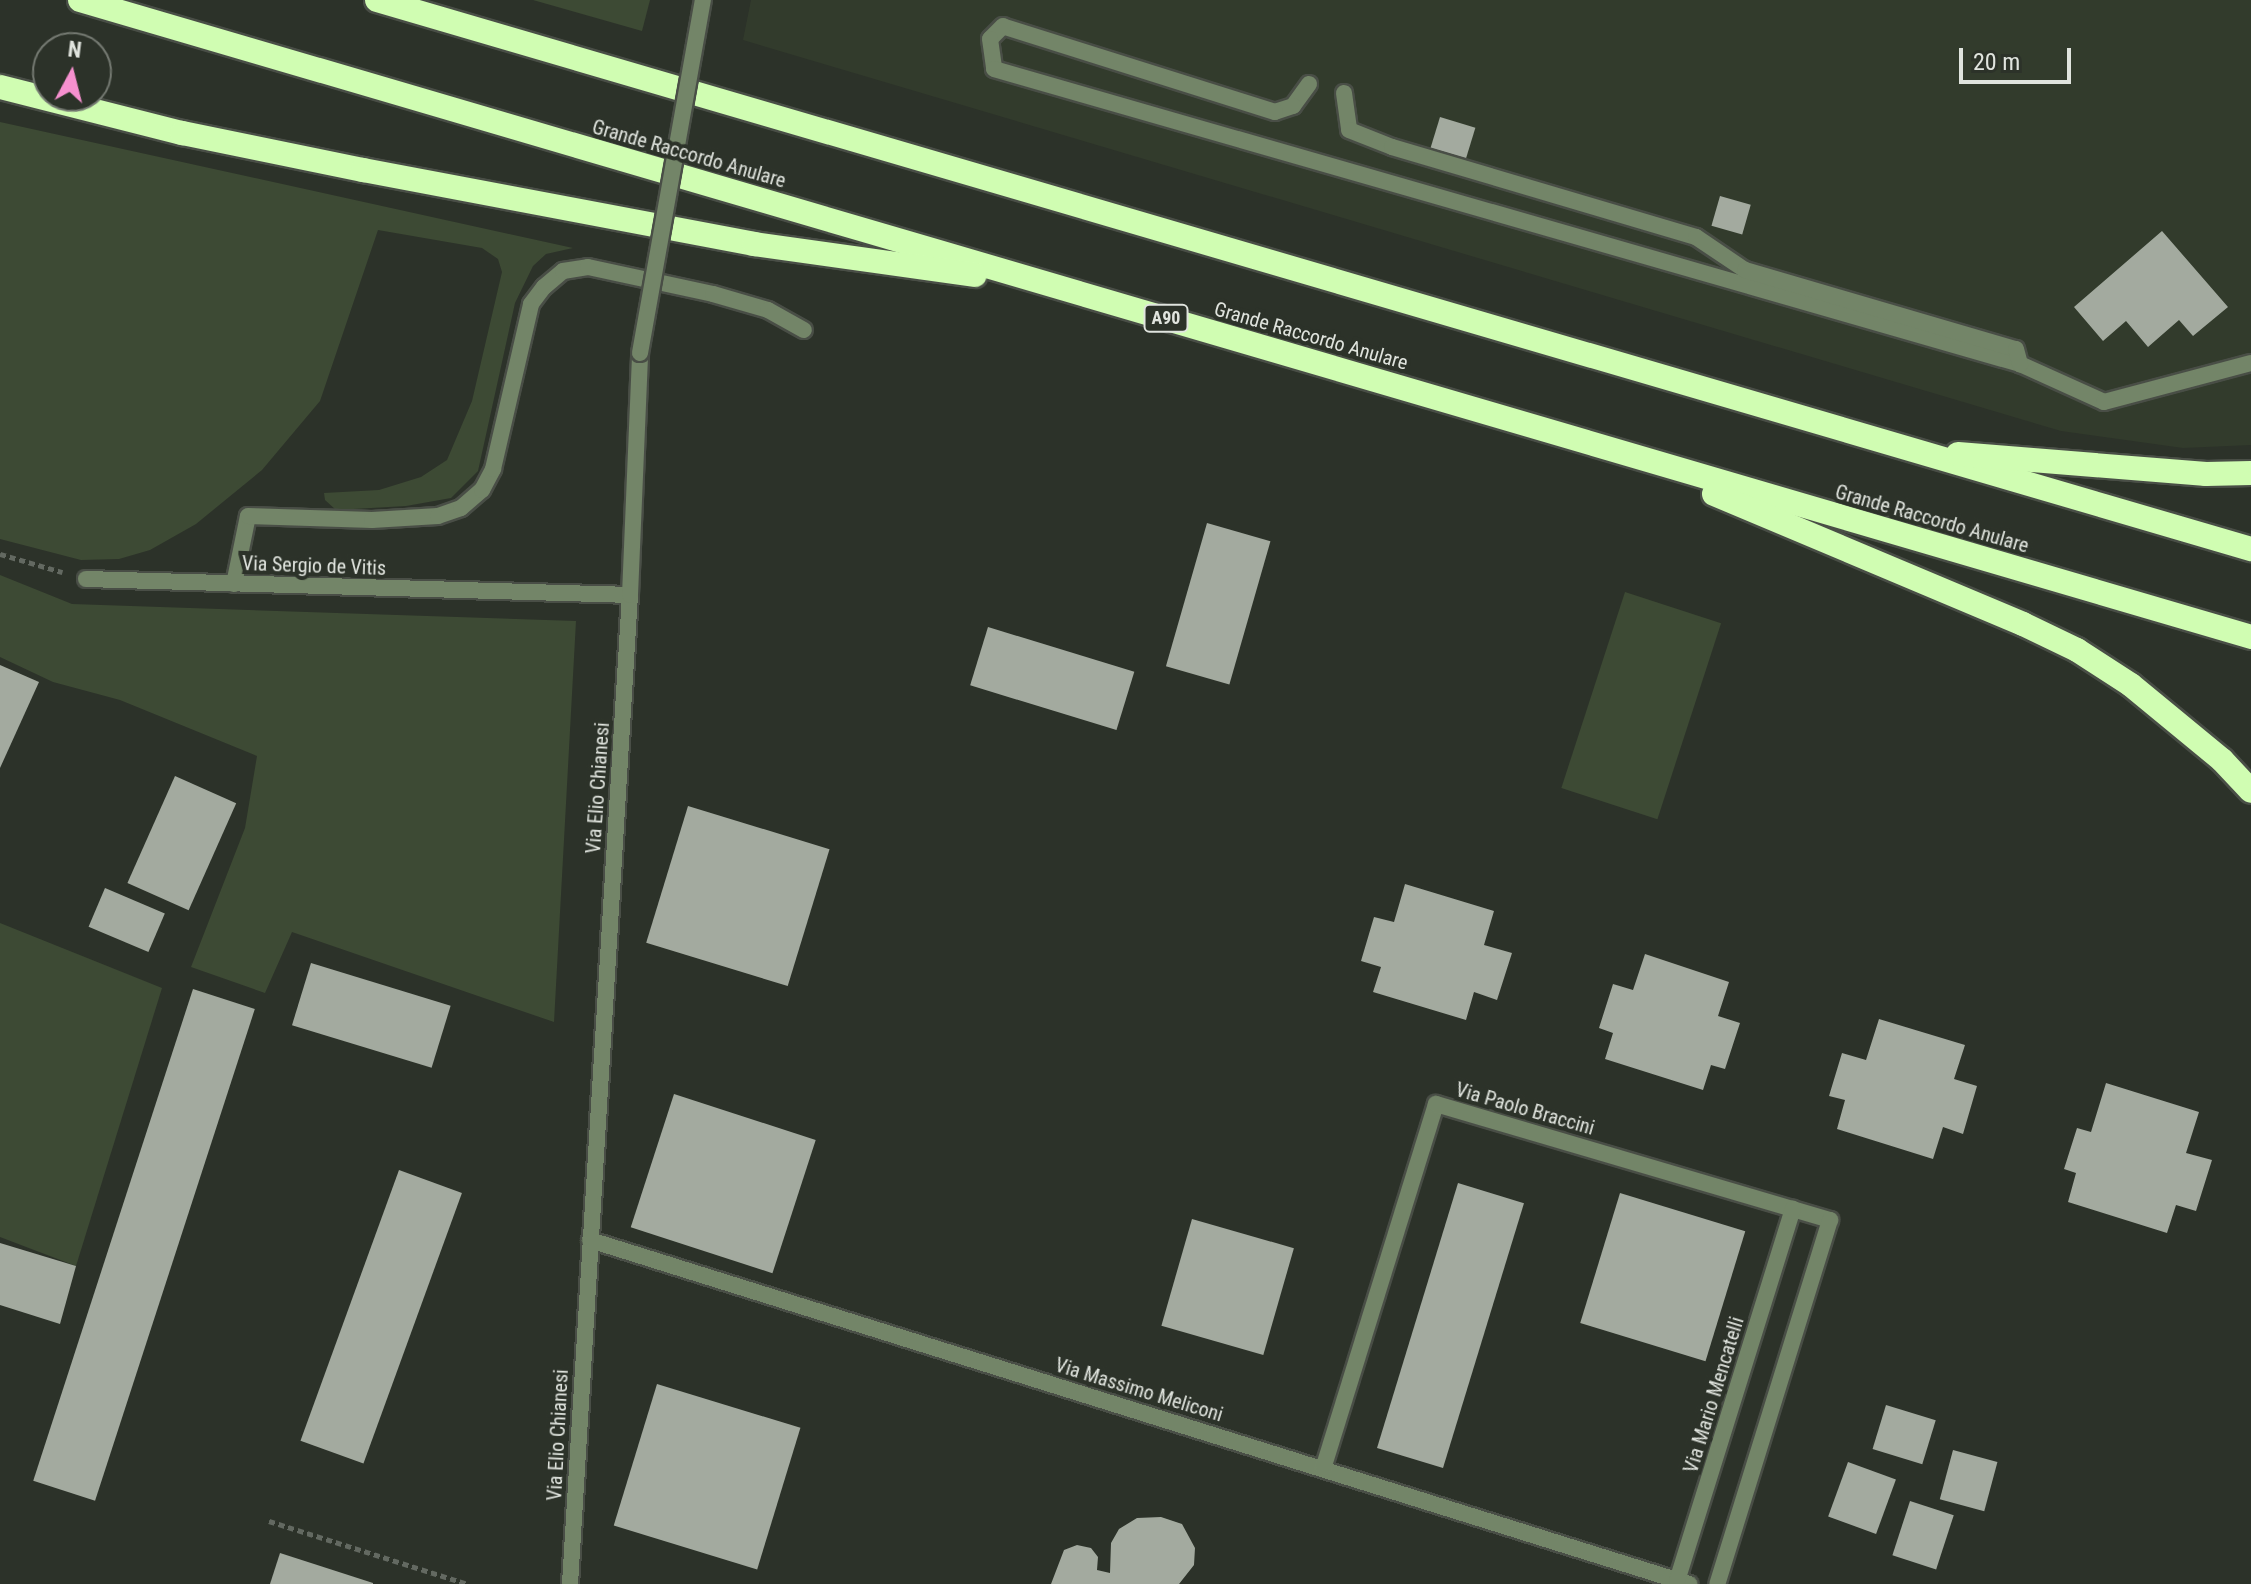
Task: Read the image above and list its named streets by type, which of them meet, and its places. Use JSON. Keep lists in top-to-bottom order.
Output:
{
  "streets": {
    "highway": ["Grande Raccordo Anulare", "A90"],
    "street": [
      "Via Sergio de Vitis",
      "Via Elio Chianesi",
      "Via Paolo Braccini",
      "Via Massimo Meliconi",
      "Via Mario Mencatelli"
    ]
  },
  "crossings": [
    ["Via Sergio de Vitis", "Via Elio Chianesi"],
    ["Via Elio Chianesi", "Via Massimo Meliconi"],
    ["Via Paolo Braccini", "Via Massimo Meliconi"],
    ["Via Paolo Braccini", "Via Mario Mencatelli"],
    ["Via Massimo Meliconi", "Via Mario Mencatelli"]
  ],
  "scale_bar": "20 m",
  "north": "top"
}
